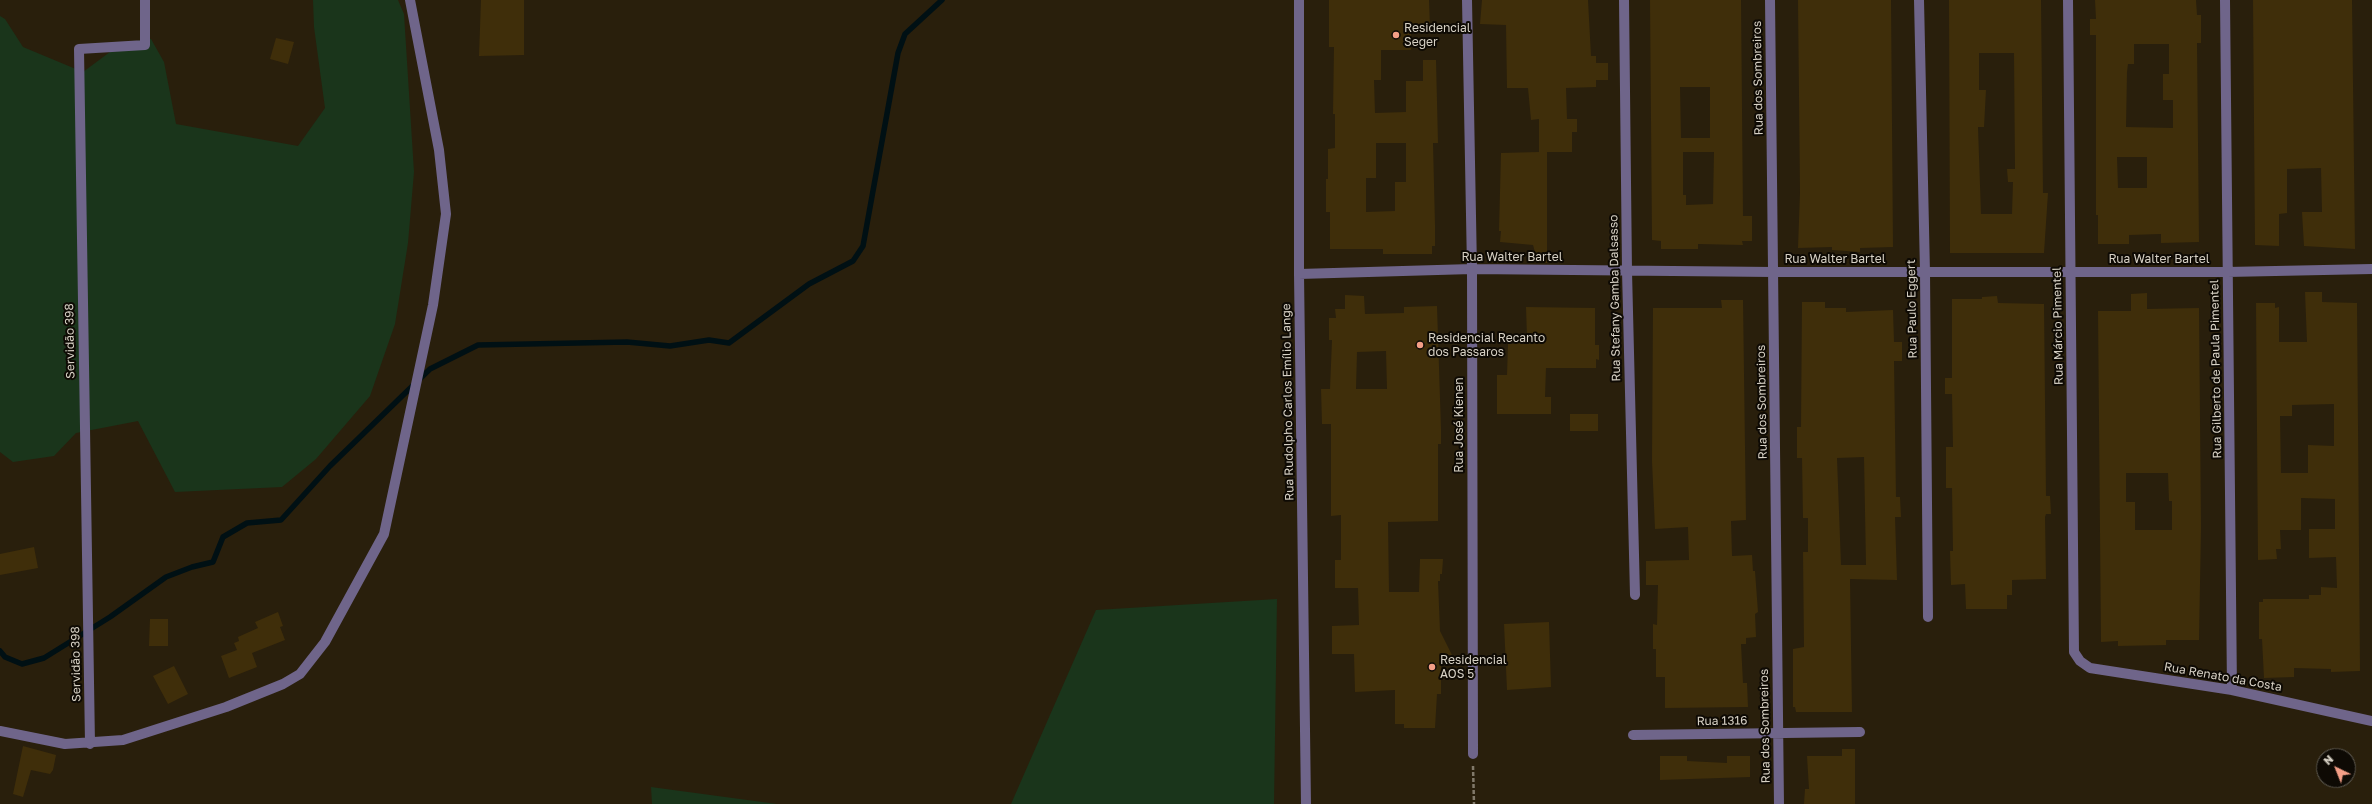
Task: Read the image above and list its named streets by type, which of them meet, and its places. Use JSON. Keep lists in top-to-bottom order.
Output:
{
  "streets": {
    "street": [
      "Rua dos Sombreiros",
      "Rua Walter Bartel",
      "Rua Stefany Gamba Dalsasso",
      "Rua Paulo Eggert",
      "Rua Márcio Pimentel",
      "Servidão 398",
      "Rua Gilberto de Paula Pimentel",
      "Rua Rudolpho Carlos Emílio Lange",
      "Rua José Kienen",
      "Rua Renato da Costa",
      "Rua 1316"
    ]
  },
  "crossings": [
    ["Rua dos Sombreiros", "Rua Walter Bartel"],
    ["Rua dos Sombreiros", "Rua 1316"],
    ["Rua Walter Bartel", "Rua Stefany Gamba Dalsasso"],
    ["Rua Walter Bartel", "Rua Paulo Eggert"],
    ["Rua Walter Bartel", "Rua Márcio Pimentel"],
    ["Rua Walter Bartel", "Rua Gilberto de Paula Pimentel"],
    ["Rua Walter Bartel", "Rua Rudolpho Carlos Emílio Lange"],
    ["Rua Walter Bartel", "Rua José Kienen"],
    ["Rua Márcio Pimentel", "Rua Renato da Costa"],
    ["Rua Gilberto de Paula Pimentel", "Rua Renato da Costa"]
  ],
  "places": ["Residencial Seger", "Residencial Recanto dos Passaros", "Residencial AOS 5"],
  "north": "top left"
}
